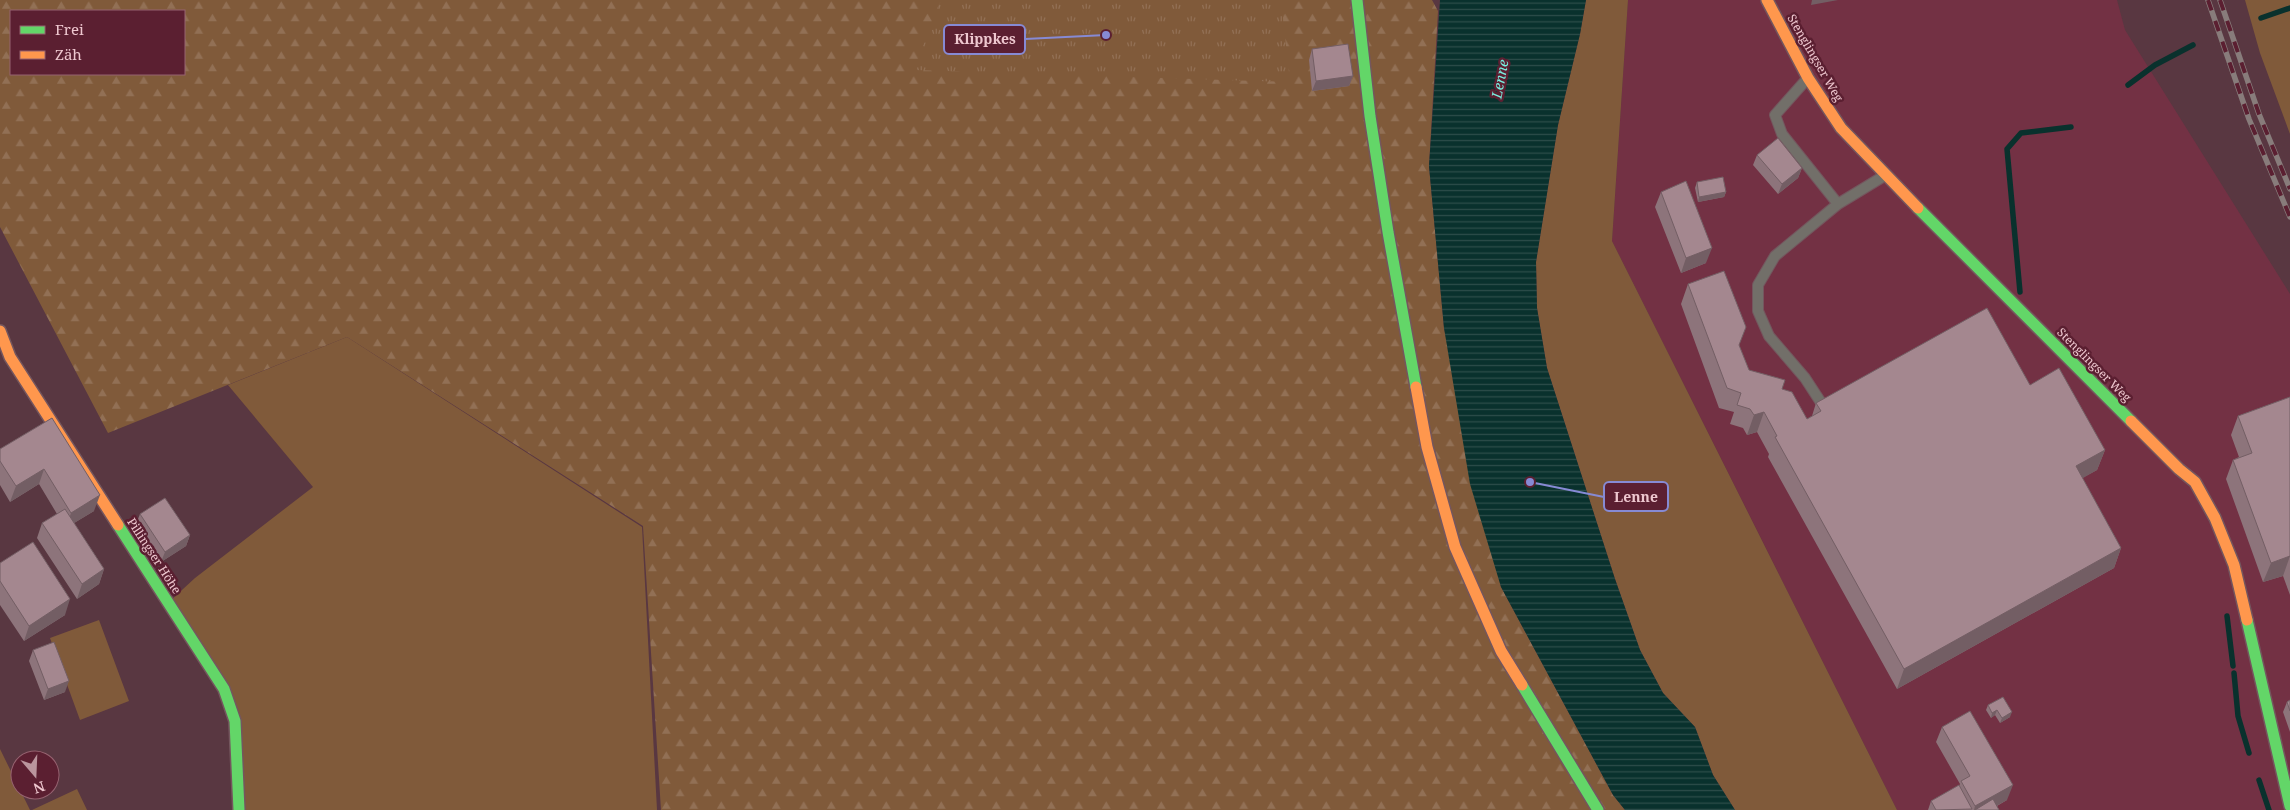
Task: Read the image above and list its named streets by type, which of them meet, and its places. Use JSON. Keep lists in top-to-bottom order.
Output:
{
  "streets": {
    "street": ["Stenglingser Weg", "Pillingser Höhe"]
  },
  "water": ["Lenne"],
  "places": ["Klippkes", "Lenne"],
  "legend": ["Frei", "Zäh"],
  "north": "bottom"
}
